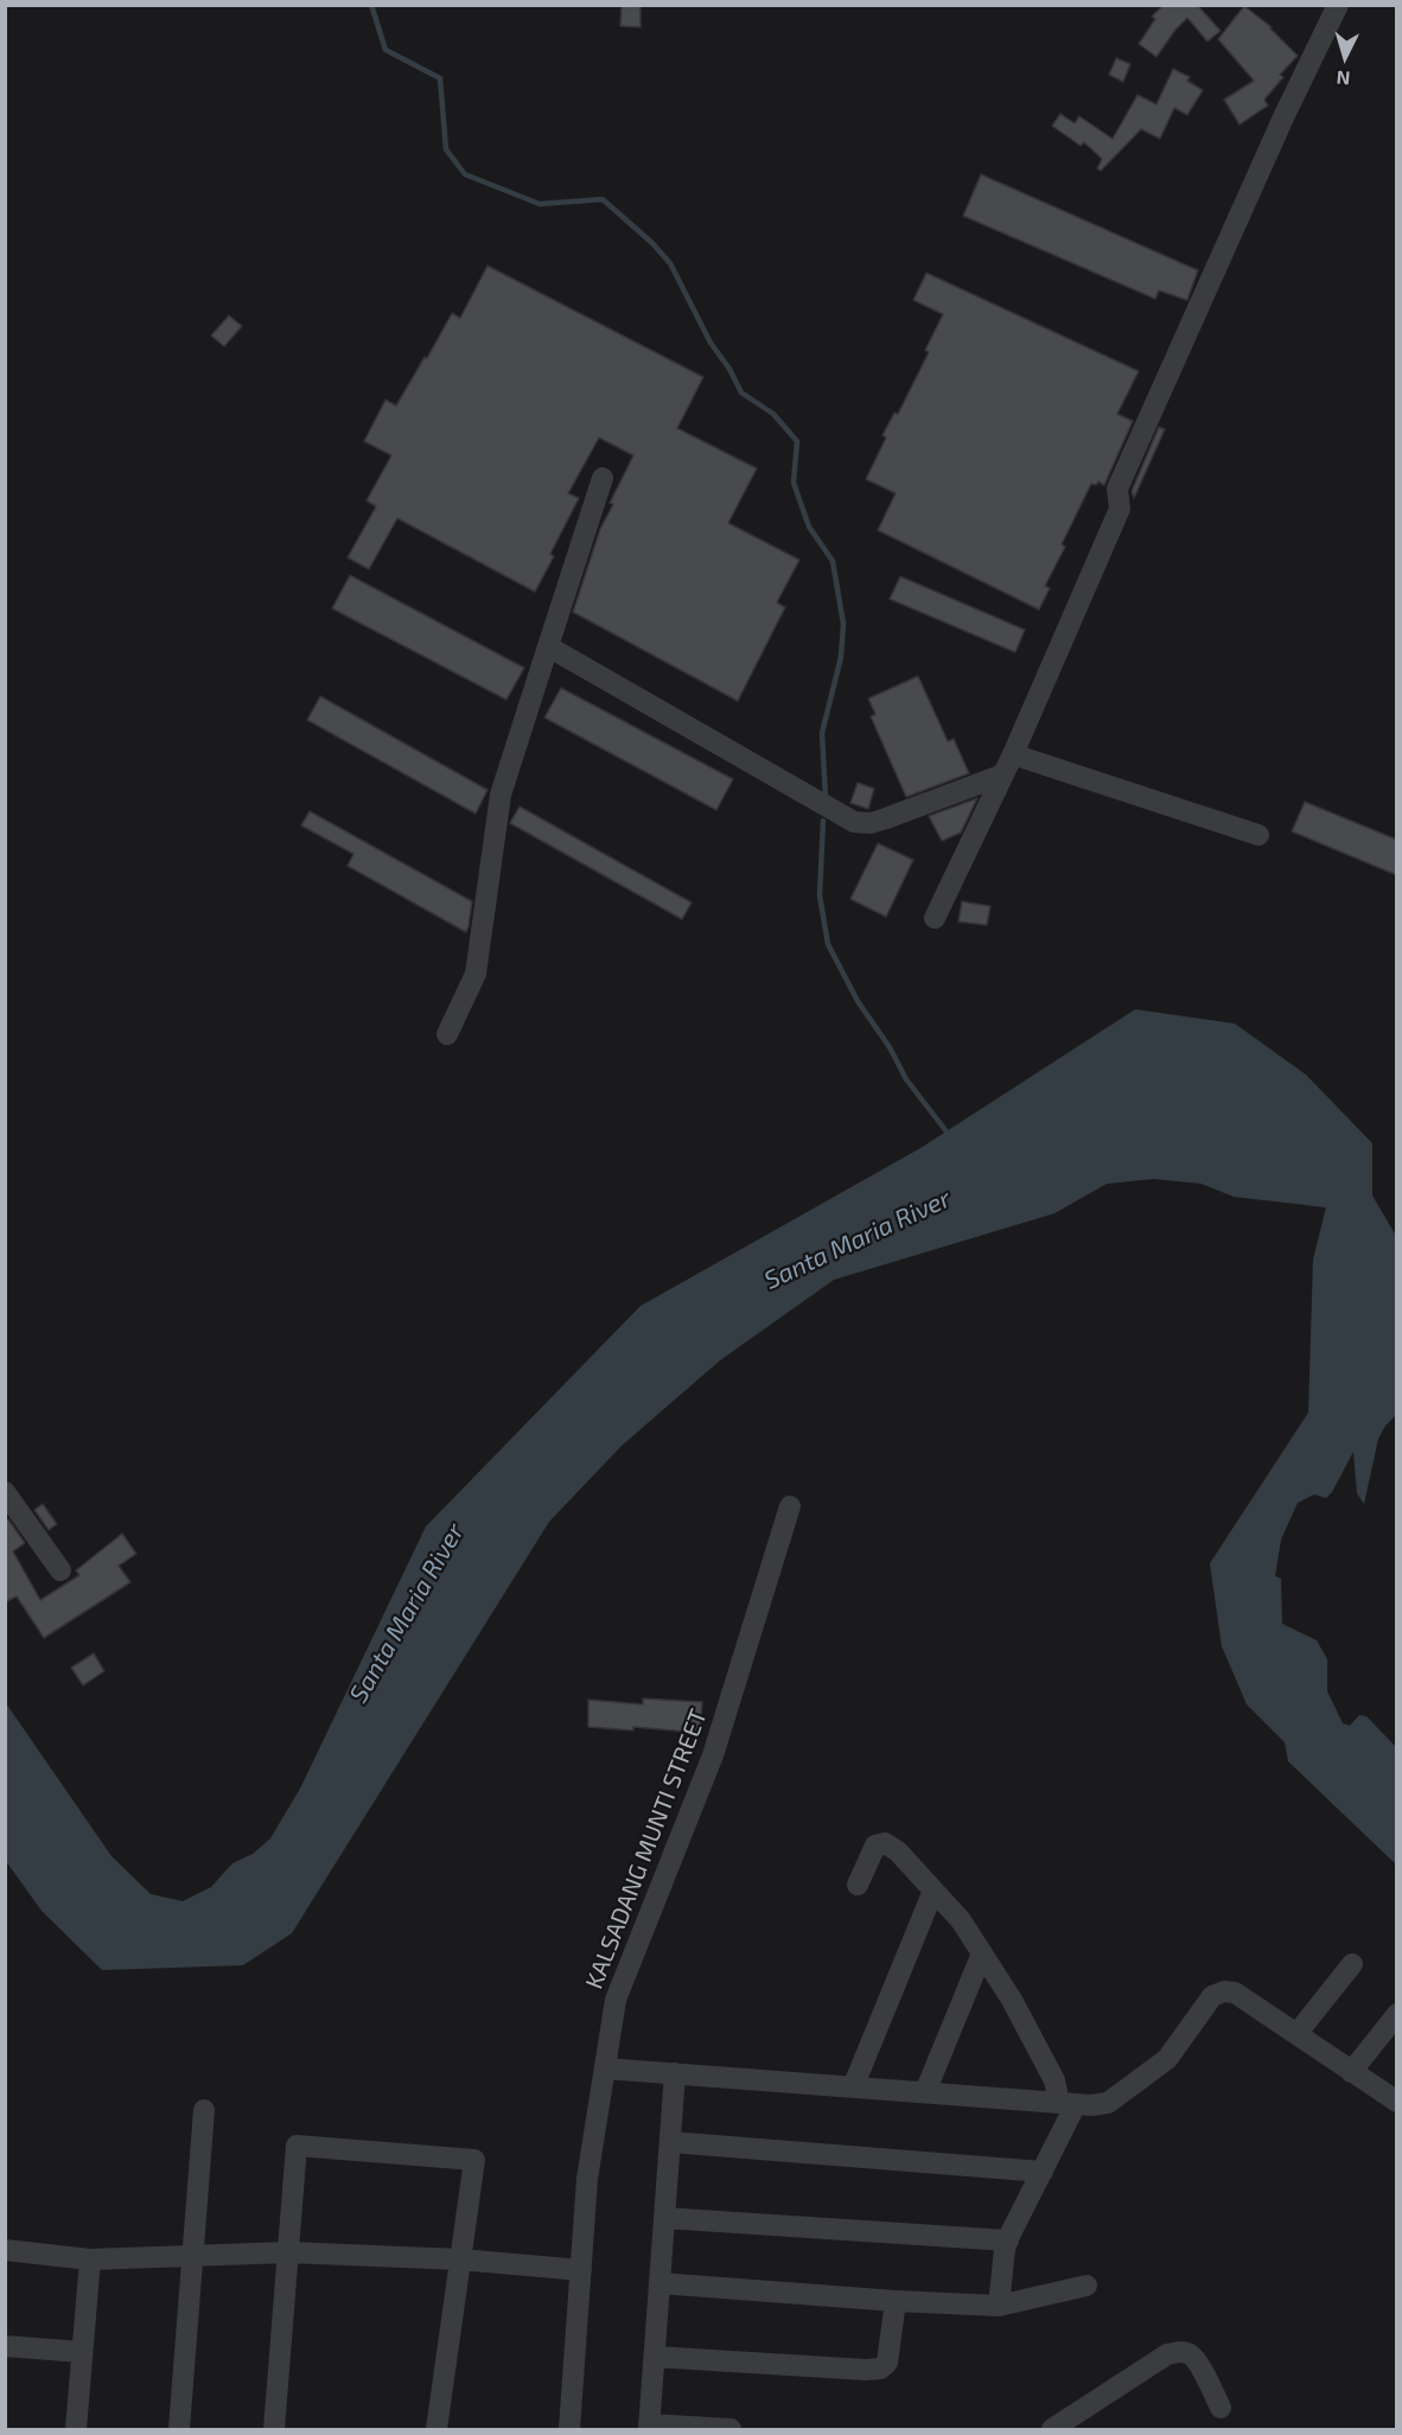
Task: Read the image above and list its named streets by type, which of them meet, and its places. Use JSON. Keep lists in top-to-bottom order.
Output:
{
  "streets": {
    "street": ["KALSADANG MUNTI STREET"]
  },
  "water": ["Santa Maria River"],
  "north": "bottom"
}
